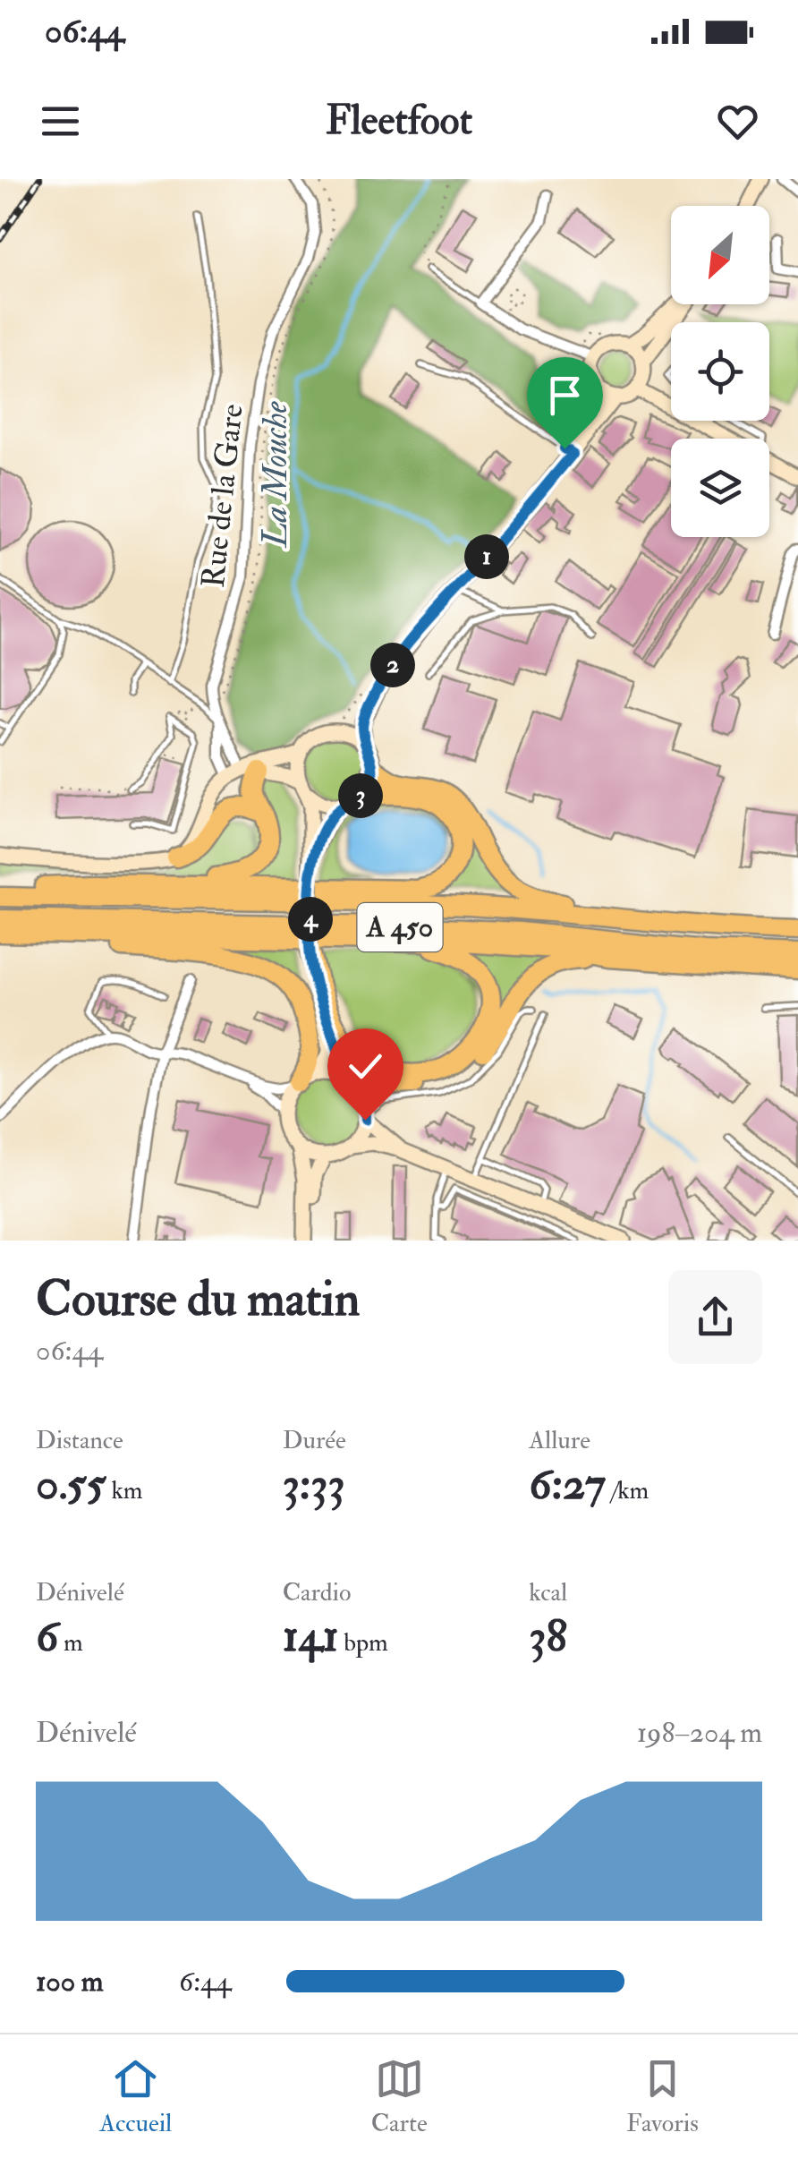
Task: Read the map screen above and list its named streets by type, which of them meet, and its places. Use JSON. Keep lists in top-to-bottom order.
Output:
{
  "streets": {
    "highway": ["A 450"],
    "street": ["Rue de la Gare"]
  },
  "water": ["La Mouche"],
  "north": "bottom left",
  "page": {
    "status": "06:44",
    "header": "Fleetfoot",
    "pins": [
      "1",
      "2",
      "3",
      "4"
    ],
    "heading": ["Course du matin", "06:44"],
    "stats": [
      ["Distance", "0.55 km"],
      ["Durée", "3:33"],
      ["Allure", "6:27 /km"],
      ["Dénivelé", "6 m"],
      ["Cardio", "141 bpm"],
      ["kcal", "38"]
    ],
    "chart": ["Dénivelé", "198–204 m"],
    "list": [
      {
        "name": "100 m",
        "note": "6:44"
      }
    ],
    "tabs": ["Accueil", "Carte", "Favoris"]
  }
}
